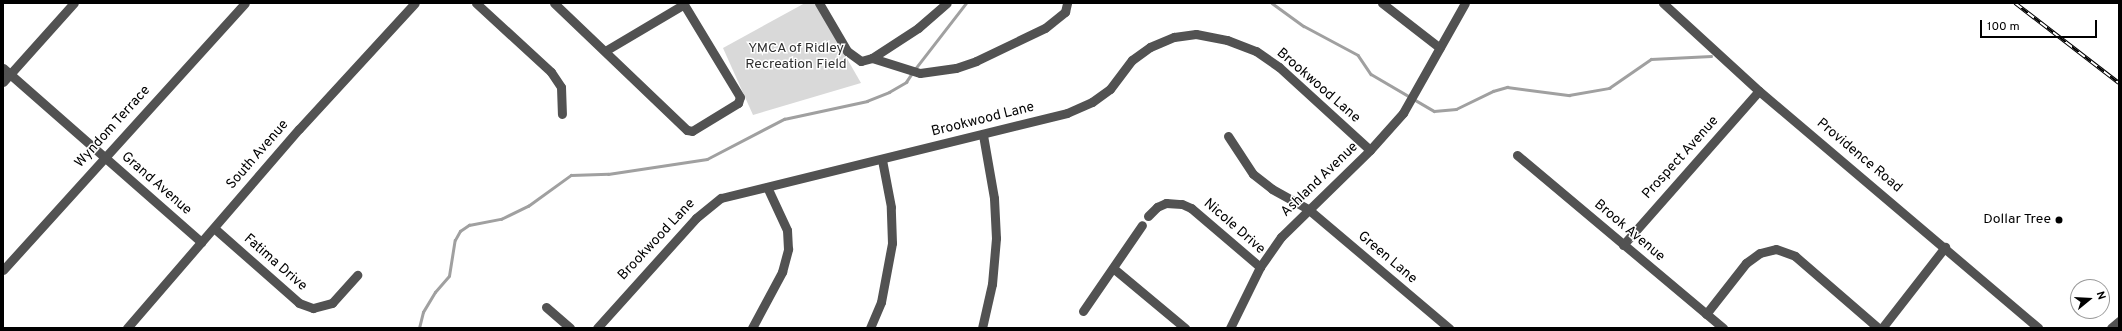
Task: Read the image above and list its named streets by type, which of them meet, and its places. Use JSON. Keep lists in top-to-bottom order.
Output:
{
  "streets": {
    "street": [
      "Brookwood Lane",
      "Wyndom Terrace",
      "South Avenue",
      "Providence Road",
      "Prospect Avenue",
      "Ashland Avenue",
      "Grand Avenue",
      "Nicole Drive",
      "Brook Avenue",
      "Green Lane",
      "Fatima Drive"
    ]
  },
  "crossings": [
    ["Brookwood Lane", "Ashland Avenue"],
    ["Wyndom Terrace", "Grand Avenue"],
    ["South Avenue", "Grand Avenue"],
    ["South Avenue", "Fatima Drive"],
    ["Providence Road", "Prospect Avenue"],
    ["Prospect Avenue", "Brook Avenue"],
    ["Ashland Avenue", "Nicole Drive"],
    ["Ashland Avenue", "Green Lane"]
  ],
  "parks": ["YMCA of Ridley Recreation Field"],
  "places": ["Dollar Tree"],
  "scale_bar": "100 m",
  "north": "right"
}
